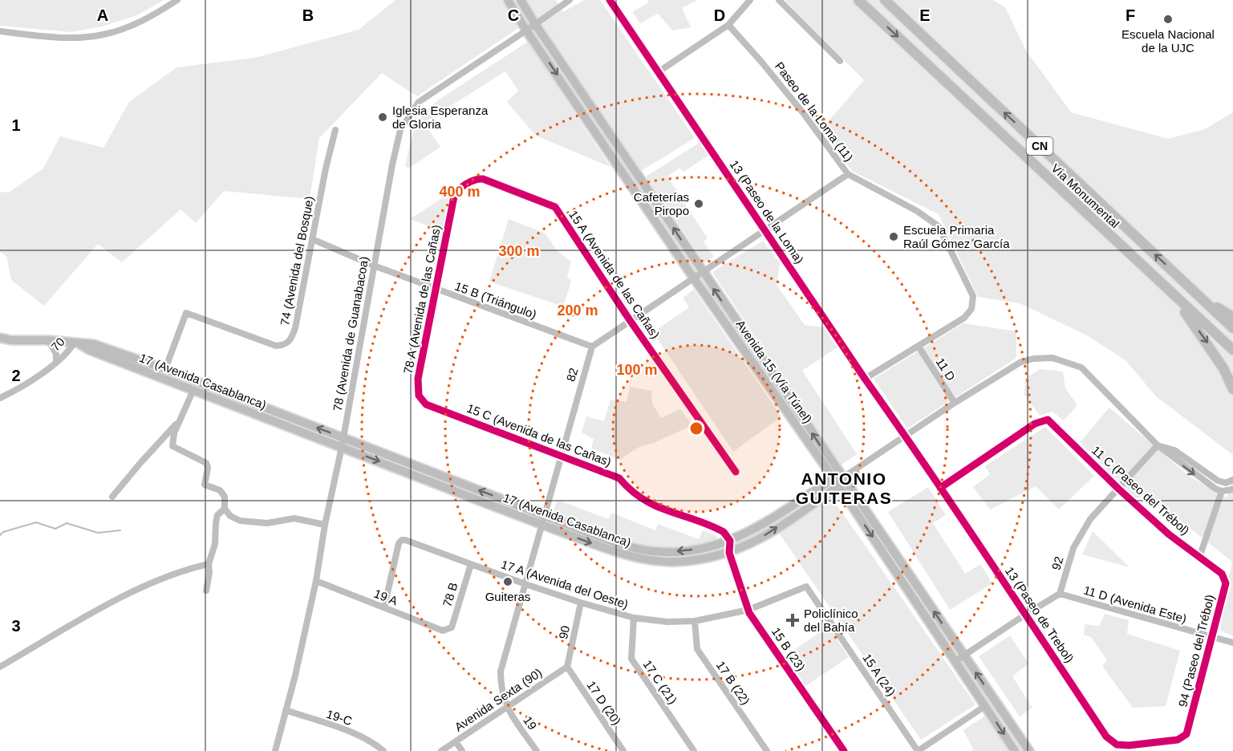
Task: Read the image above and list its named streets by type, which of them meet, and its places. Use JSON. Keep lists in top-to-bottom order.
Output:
{
  "streets": {
    "highway": ["CN", "Vía Monumental"],
    "main road": ["Avenida 15 (Vía Túnel)", "17 (Avenida Casablanca)"],
    "street": [
      "Paseo de la Loma (11)",
      "13 (Paseo de la Loma)",
      "74 (Avenida del Bosque)",
      "15 A (Avenida de las Cañas)",
      "78 A (Avenida de las Cañas)",
      "15 B (Triángulo)",
      "78 (Avenida de Guanabacoa)",
      "70",
      "11 D",
      "82",
      "15 C (Avenida de las Cañas)",
      "11 C (Paseo del Trébol)",
      "92",
      "17 A (Avenida del Oeste)",
      "78 B",
      "19 A",
      "11 D (Avenida Este)",
      "13 (Paseo de Trebol)",
      "90",
      "15 B (23)",
      "94 (Paseo del Trébol)",
      "15 A (24)",
      "17 C (21)",
      "17 B (22)",
      "Avenida Sexta (90)",
      "17 D (20)",
      "19-C",
      "19"
    ]
  },
  "crossings": [
    ["Paseo de la Loma (11)", "11 D"],
    ["13 (Paseo de la Loma)", "13 (Paseo de Trebol)"],
    ["74 (Avenida del Bosque)", "15 B (Triángulo)"],
    ["74 (Avenida del Bosque)", "17 (Avenida Casablanca)"],
    ["15 A (Avenida de las Cañas)", "78 A (Avenida de las Cañas)"],
    ["78 A (Avenida de las Cañas)", "15 B (Triángulo)"],
    ["78 A (Avenida de las Cañas)", "15 C (Avenida de las Cañas)"],
    ["15 B (Triángulo)", "78 (Avenida de Guanabacoa)"],
    ["15 B (Triángulo)", "82"],
    ["78 (Avenida de Guanabacoa)", "Avenida 15 (Vía Túnel)"],
    ["78 (Avenida de Guanabacoa)", "17 (Avenida Casablanca)"],
    ["78 (Avenida de Guanabacoa)", "19 A"],
    ["78 (Avenida de Guanabacoa)", "19-C"],
    ["70", "17 (Avenida Casablanca)"],
    ["Avenida 15 (Vía Túnel)", "17 (Avenida Casablanca)"],
    ["82", "17 (Avenida Casablanca)"],
    ["82", "15 C (Avenida de las Cañas)"],
    ["82", "17 A (Avenida del Oeste)"],
    ["82", "Avenida Sexta (90)"],
    ["82", "19"],
    ["17 (Avenida Casablanca)", "15 C (Avenida de las Cañas)"],
    ["17 (Avenida Casablanca)", "15 B (23)"],
    ["11 C (Paseo del Trébol)", "92"],
    ["11 C (Paseo del Trébol)", "13 (Paseo de Trebol)"],
    ["11 C (Paseo del Trébol)", "94 (Paseo del Trébol)"],
    ["92", "11 D (Avenida Este)"],
    ["17 A (Avenida del Oeste)", "78 B"],
    ["17 A (Avenida del Oeste)", "19 A"],
    ["17 A (Avenida del Oeste)", "90"],
    ["17 A (Avenida del Oeste)", "15 B (23)"],
    ["17 A (Avenida del Oeste)", "15 A (24)"],
    ["17 A (Avenida del Oeste)", "17 C (21)"],
    ["17 A (Avenida del Oeste)", "17 B (22)"],
    ["78 B", "19 A"],
    ["11 D (Avenida Este)", "94 (Paseo del Trébol)"],
    ["13 (Paseo de Trebol)", "94 (Paseo del Trébol)"],
    ["90", "Avenida Sexta (90)"],
    ["90", "17 D (20)"],
    ["Avenida Sexta (90)", "17 D (20)"],
    ["Avenida Sexta (90)", "19"]
  ],
  "districts": ["ANTONIO GUITERAS"],
  "places": {
    "other": [
      "Escuela Nacional de la UJC",
      "Iglesia Esperanza de Gloria",
      "Cafeterías Piropo",
      "Escuela Primaria Raúl Gómez García",
      "Guiteras"
    ],
    "health": ["Policlínico del Bahía"]
  },
  "grid": {
    "columns": [
      "A",
      "B",
      "C",
      "D",
      "E",
      "F"
    ],
    "rows": ["1", "2", "3"]
  },
  "rings": [
    "400 m",
    "300 m",
    "200 m",
    "100 m"
  ]
}
